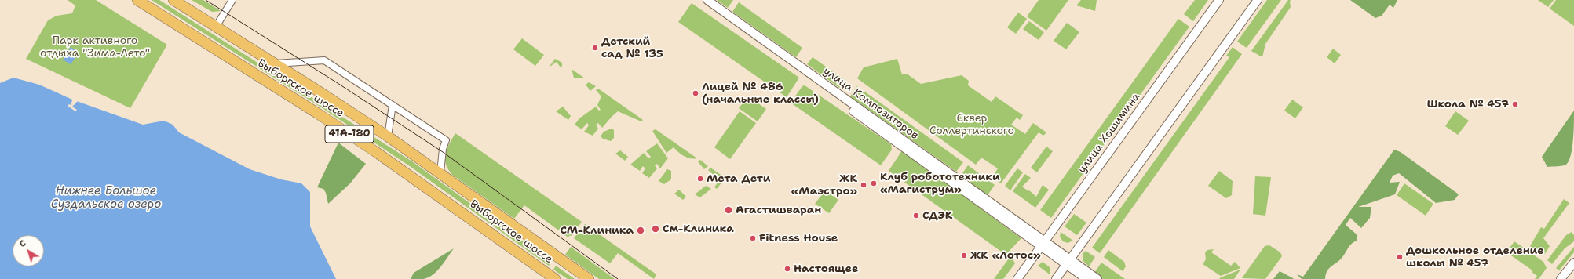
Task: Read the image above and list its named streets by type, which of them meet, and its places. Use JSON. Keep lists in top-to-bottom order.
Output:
{
  "streets": {
    "main road": ["Выборгское шоссе", "41А-180"],
    "street": ["улица Композиторов", "улица Хошимина"]
  },
  "crossings": [
    ["улица Композиторов", "улица Хошимина"]
  ],
  "water": ["Нижнее Большое Суздальское озеро"],
  "parks": ["Парк активного отдыха \"Зима-Лето\"", "Сквер Соллертинского"],
  "places": [
    "Детский сад № 135",
    "Лицей № 486 (начальные классы)",
    "Школа № 457",
    "Мета Дети",
    "Клуб робототехники «Магиструм»",
    "ЖК «Маэстро»",
    "Агастишваран",
    "СДЭК",
    "См-Клиника",
    "СМ-Клиника",
    "Fitness House",
    "ЖК «Лотос»",
    "Дошкольное отделение школы № 457",
    "Настоящее"
  ],
  "north": "top left"
}
